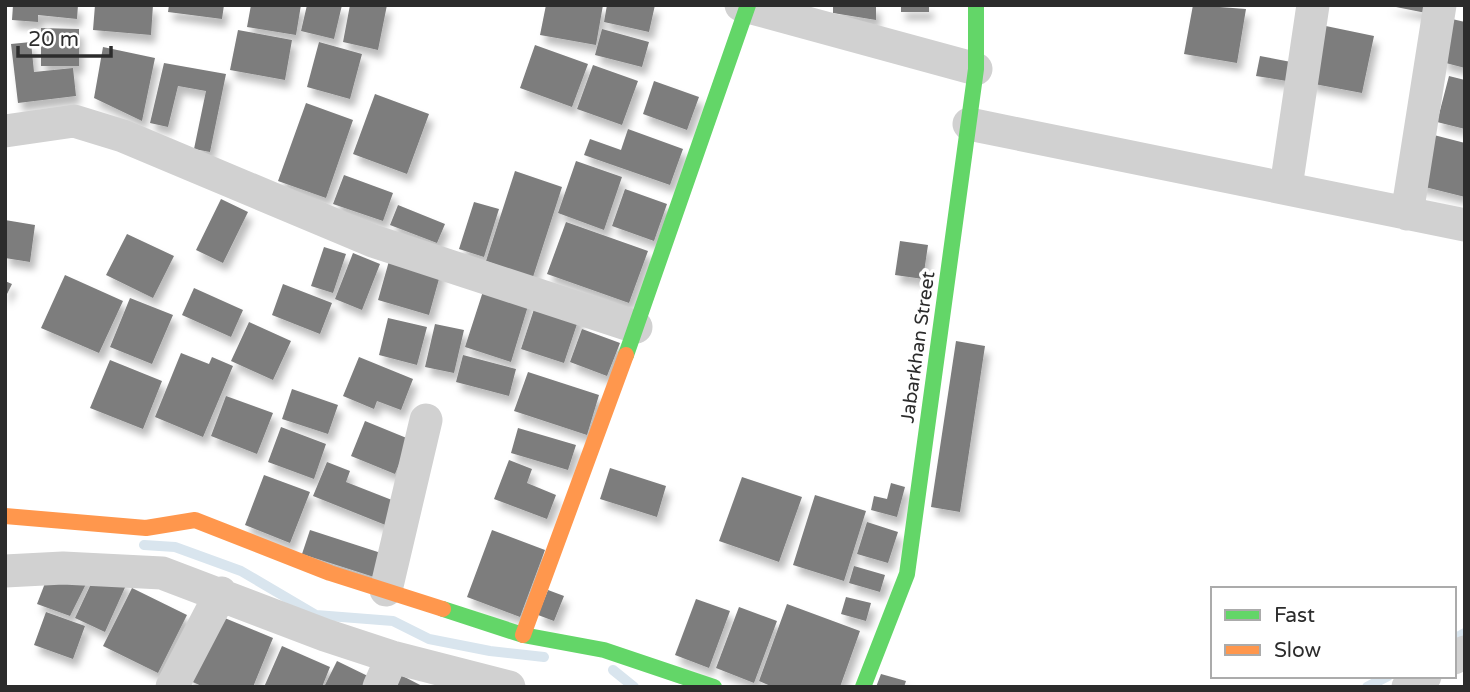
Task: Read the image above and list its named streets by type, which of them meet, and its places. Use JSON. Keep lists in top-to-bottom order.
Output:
{
  "streets": {
    "street": ["Jabarkhan Street"]
  },
  "legend": ["Fast", "Slow"],
  "scale_bar": "20 m"
}
